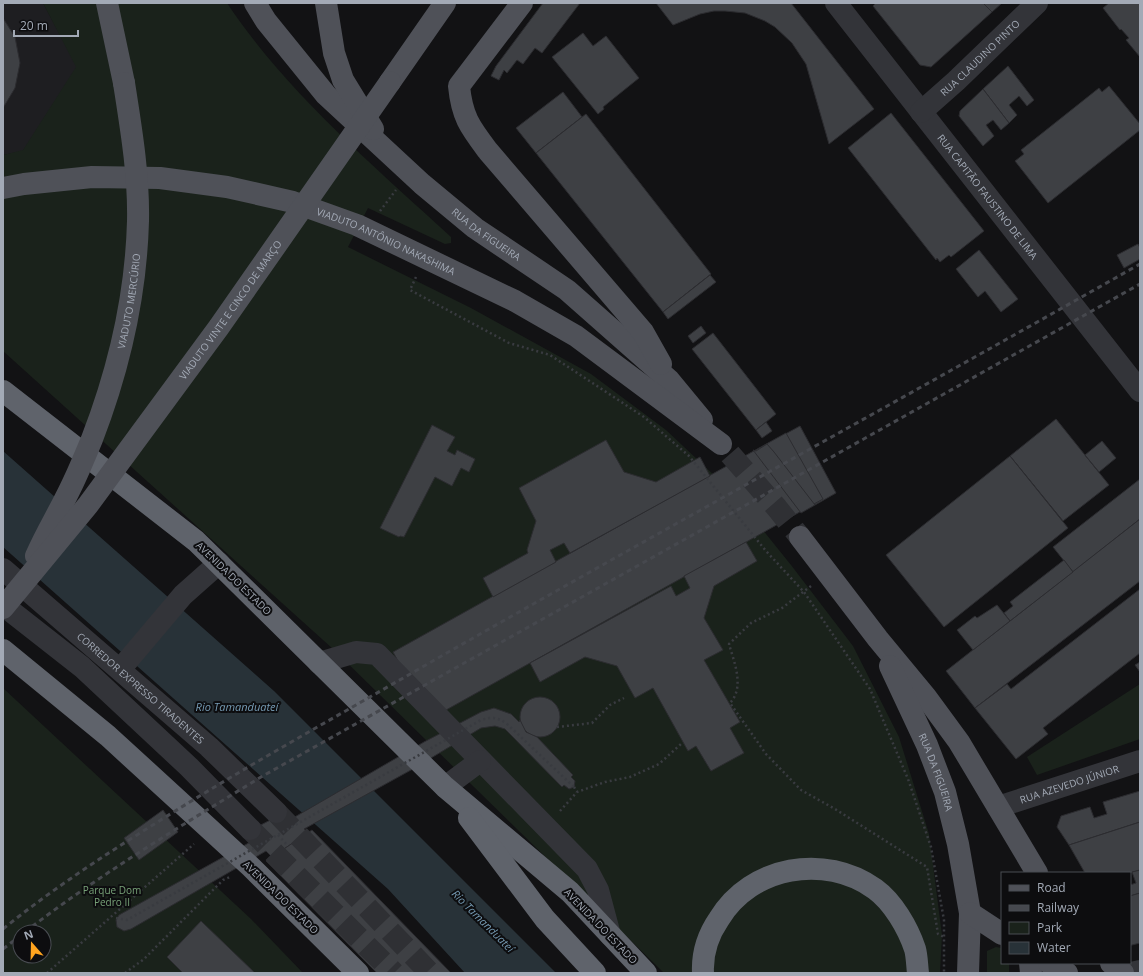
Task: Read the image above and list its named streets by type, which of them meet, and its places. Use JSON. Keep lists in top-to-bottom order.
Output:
{
  "streets": {
    "highway": ["AVENIDA DO ESTADO"],
    "main road": [
      "RUA DA FIGUEIRA",
      "VIADUTO ANTÔNIO NAKASHIMA",
      "VIADUTO MERCÚRIO",
      "VIADUTO VINTE E CINCO DE MARÇO"
    ],
    "street": [
      "RUA CLAUDINO PINTO",
      "RUA CAPITÃO FAUSTINO DE LIMA",
      "CORREDOR EXPRESSO TIRADENTES",
      "RUA AZEVEDO JÚNIOR"
    ]
  },
  "crossings": [
    ["RUA CLAUDINO PINTO", "RUA CAPITÃO FAUSTINO DE LIMA"],
    ["RUA DA FIGUEIRA", "VIADUTO ANTÔNIO NAKASHIMA"],
    ["RUA DA FIGUEIRA", "RUA AZEVEDO JÚNIOR"],
    ["VIADUTO MERCÚRIO", "VIADUTO VINTE E CINCO DE MARÇO"]
  ],
  "water": ["Rio Tamanduateí"],
  "parks": ["Parque Dom Pedro II"],
  "legend": [
    "Road",
    "Railway",
    "Park",
    "Water"
  ],
  "scale_bar": "20 m",
  "north": "top"
}
